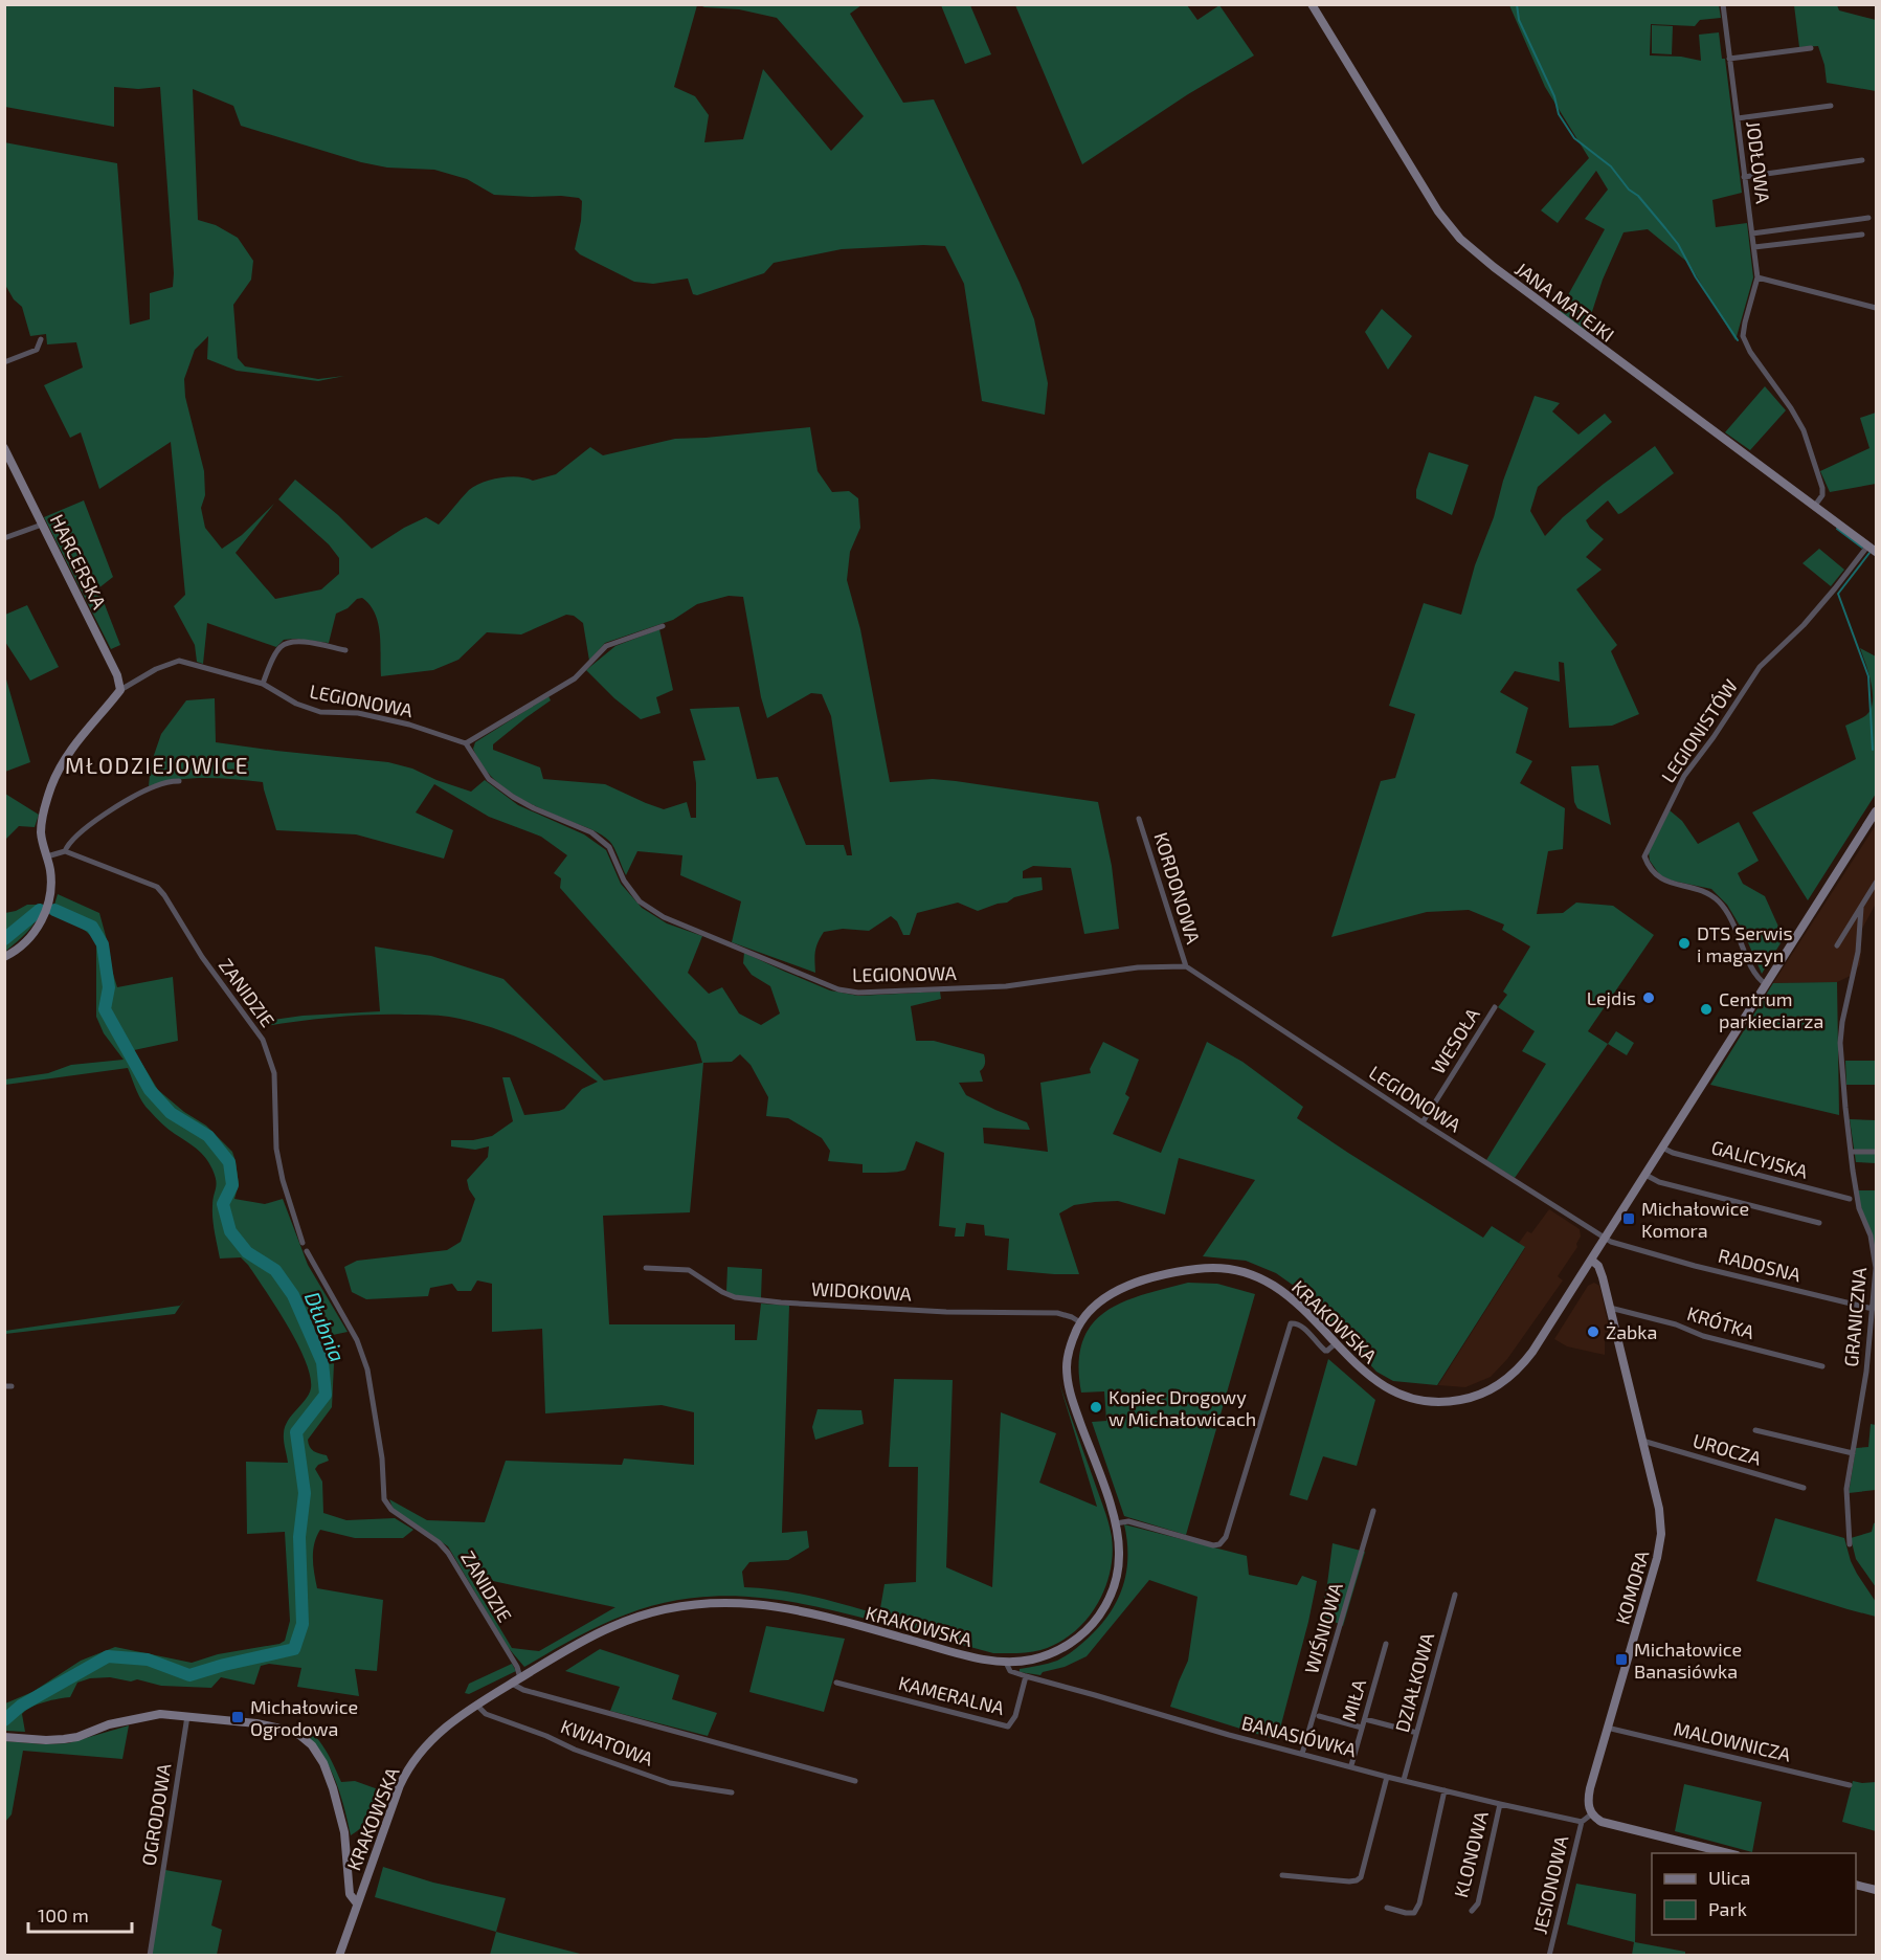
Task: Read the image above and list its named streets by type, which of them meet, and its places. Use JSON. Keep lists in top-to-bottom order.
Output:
{
  "streets": {
    "street": [
      "JODŁOWA",
      "JANA MATEJKI",
      "HARCERSKA",
      "LEGIONOWA",
      "LEGIONISTÓW",
      "KORDONOWA",
      "ZANIDZIE",
      "WESOŁA",
      "GALICYJSKA",
      "RADOSNA",
      "WIDOKOWA",
      "GRANICZNA",
      "KRAKOWSKA",
      "KRÓTKA",
      "UROCZA",
      "KOMORA",
      "WIŚNIOWA",
      "DZIAŁKOWA",
      "KAMERALNA",
      "MIŁA",
      "BANASIÓWKA",
      "MALOWNICZA",
      "KWIATOWA",
      "OGRODOWA",
      "KLONOWA",
      "JESIONOWA"
    ]
  },
  "crossings": [
    ["JODŁOWA", "JANA MATEJKI"],
    ["JANA MATEJKI", "LEGIONISTÓW"],
    ["HARCERSKA", "LEGIONOWA"],
    ["LEGIONOWA", "KORDONOWA"],
    ["LEGIONOWA", "WESOŁA"],
    ["LEGIONOWA", "RADOSNA"],
    ["LEGIONOWA", "KRAKOWSKA"],
    ["LEGIONISTÓW", "KRAKOWSKA"],
    ["ZANIDZIE", "KRAKOWSKA"],
    ["GALICYJSKA", "KRAKOWSKA"],
    ["RADOSNA", "GRANICZNA"],
    ["RADOSNA", "KRAKOWSKA"],
    ["WIDOKOWA", "KRAKOWSKA"],
    ["KRAKOWSKA", "KOMORA"],
    ["KRAKOWSKA", "BANASIÓWKA"],
    ["KRAKOWSKA", "KWIATOWA"],
    ["KRÓTKA", "KOMORA"],
    ["UROCZA", "KOMORA"],
    ["KOMORA", "MALOWNICZA"],
    ["WIŚNIOWA", "BANASIÓWKA"],
    ["DZIAŁKOWA", "BANASIÓWKA"],
    ["KAMERALNA", "BANASIÓWKA"],
    ["MIŁA", "BANASIÓWKA"],
    ["BANASIÓWKA", "KLONOWA"],
    ["BANASIÓWKA", "JESIONOWA"]
  ],
  "districts": ["MŁODZIEJOWICE"],
  "water": ["Dłubnia"],
  "places": {
    "other": [
      "DTS Serwis i magazyn",
      "Lejdis",
      "Centrum parkieciarza",
      "Żabka",
      "Kopiec Drogowy w Michałowicach"
    ],
    "transit": ["Michałowice Komora", "Michałowice Banasiówka", "Michałowice Ogrodowa"]
  },
  "legend": ["Ulica", "Park"],
  "scale_bar": "100 m"
}
